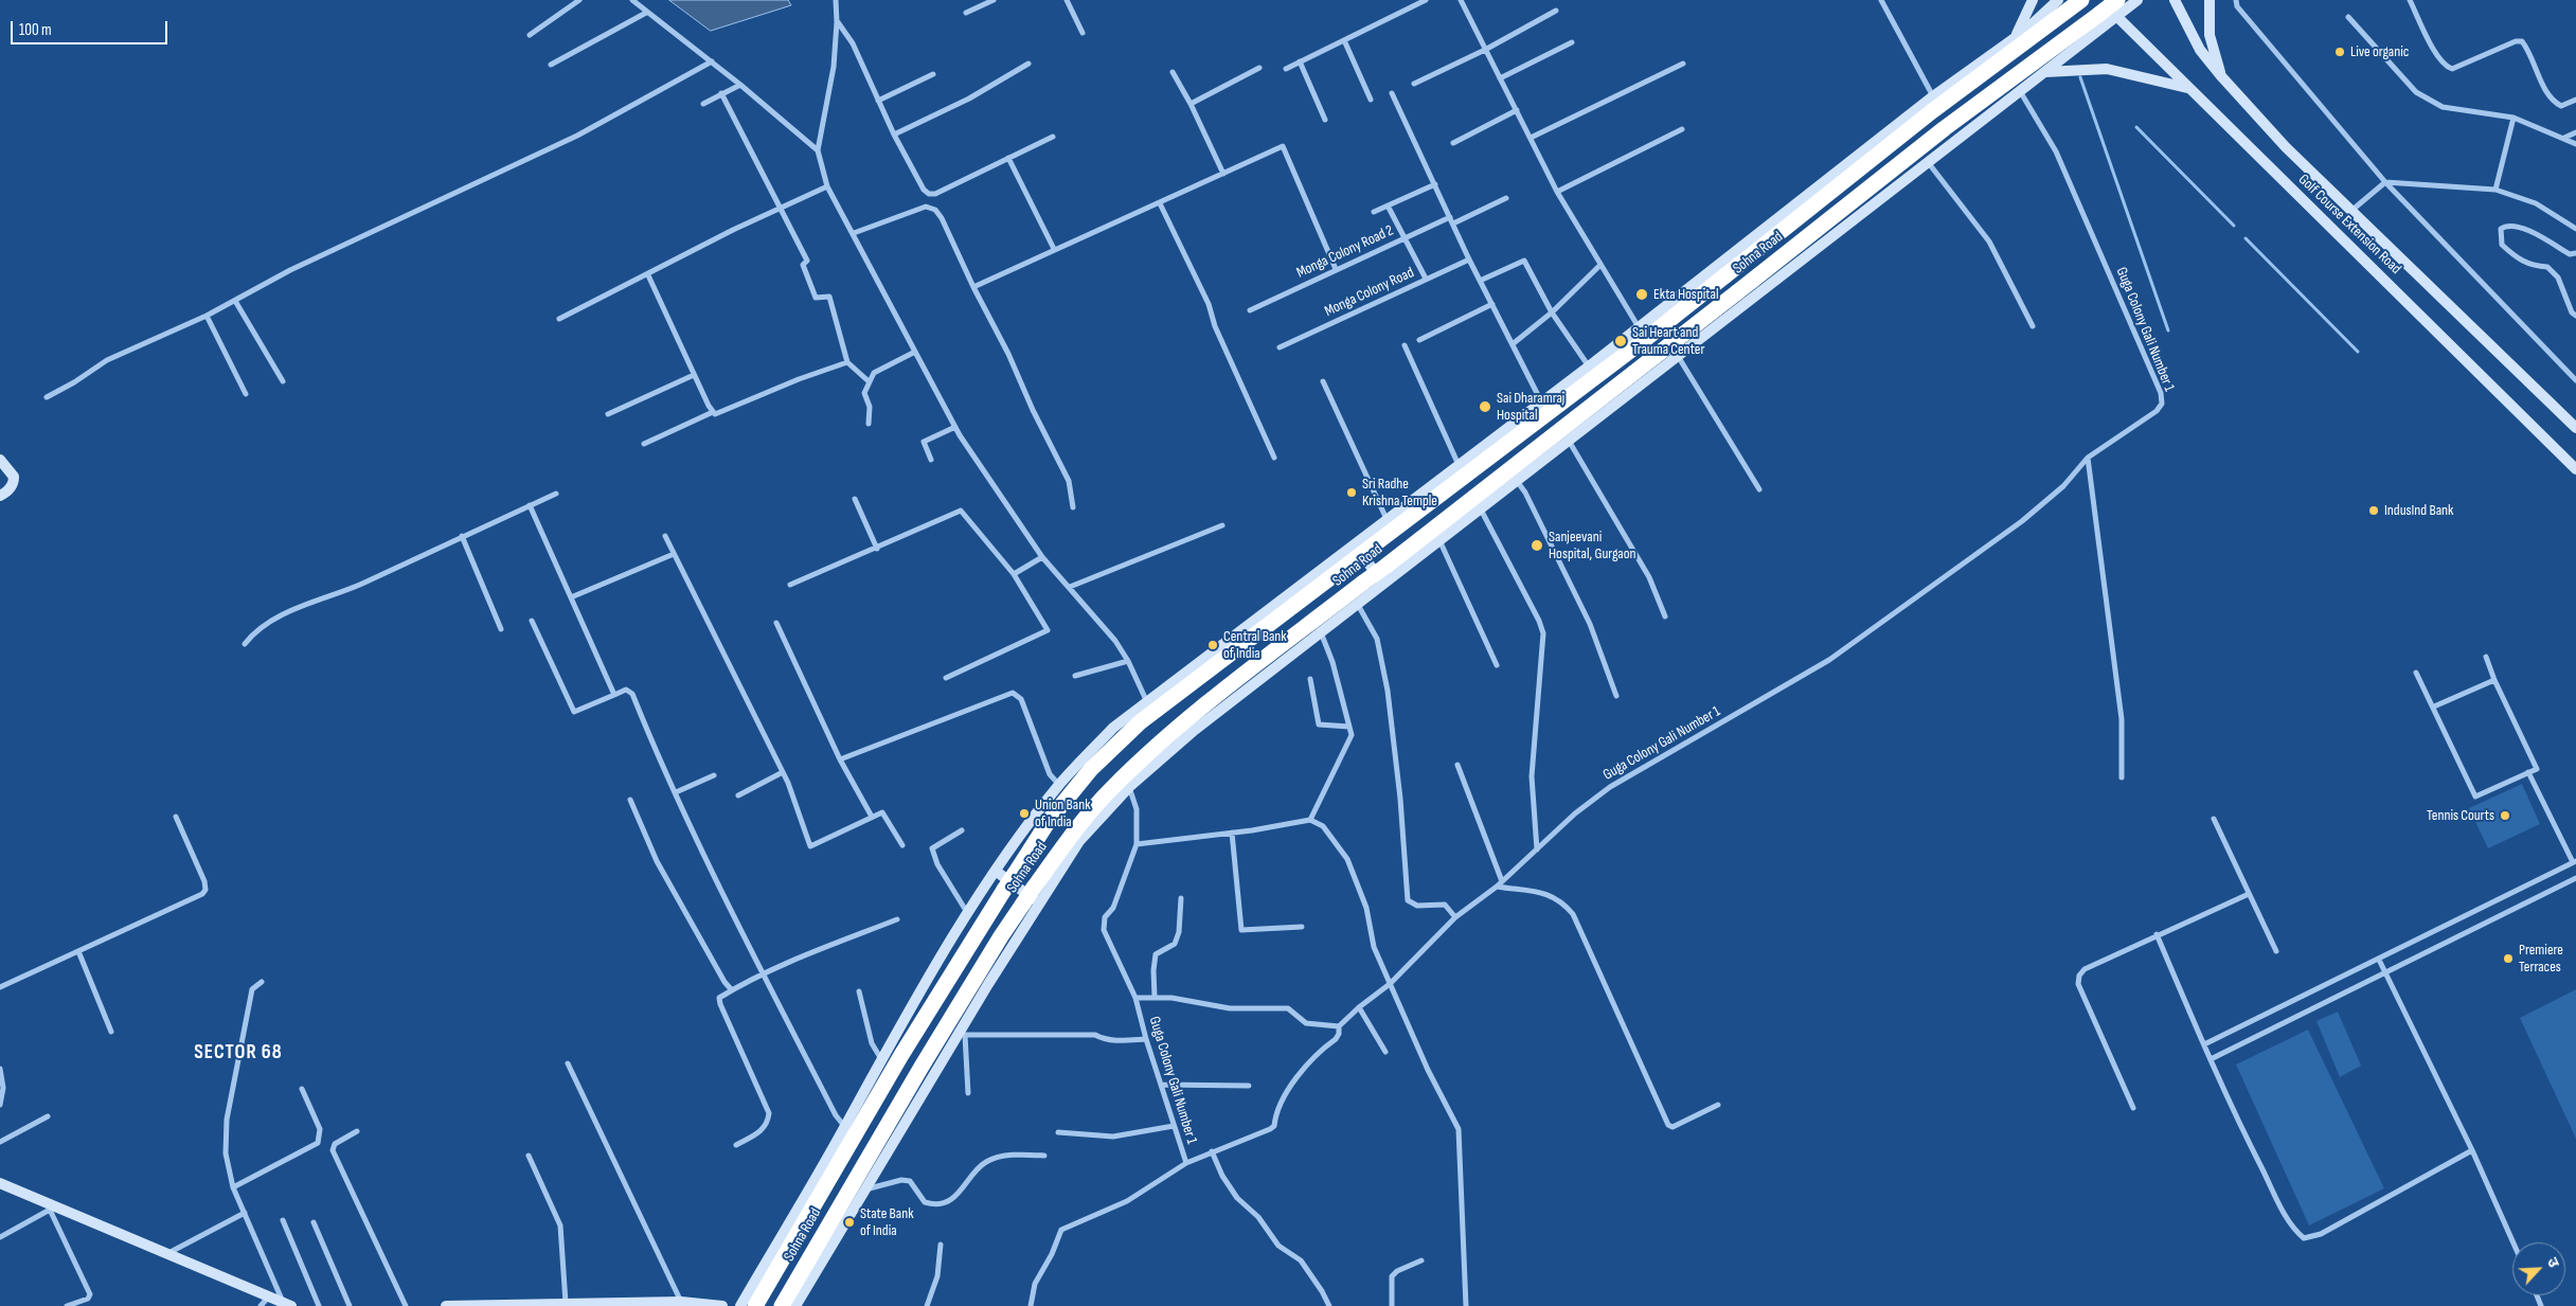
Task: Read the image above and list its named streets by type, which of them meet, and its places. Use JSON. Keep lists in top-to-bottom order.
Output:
{
  "streets": {
    "highway": ["Sohna Road"],
    "main road": ["Golf Course Extension Road"],
    "street": ["Monga Colony Road 2", "Monga Colony Road", "Guga Colony Gali Number 1"]
  },
  "crossings": [
    ["Golf Course Extension Road", "Sohna Road"]
  ],
  "districts": ["SECTOR 68"],
  "places": [
    "Live organic",
    "Ekta Hospital",
    "Sai Heart and Trauma Center",
    "Sai Dharamraj Hospital",
    "Sri Radhe Krishna Temple",
    "IndusInd Bank",
    "Sanjeevani Hospital, Gurgaon",
    "Central Bank of India",
    "Union Bank of India",
    "Tennis Courts",
    "Premiere Terraces",
    "State Bank of India"
  ],
  "scale_bar": "100 m",
  "north": "top right"
}
